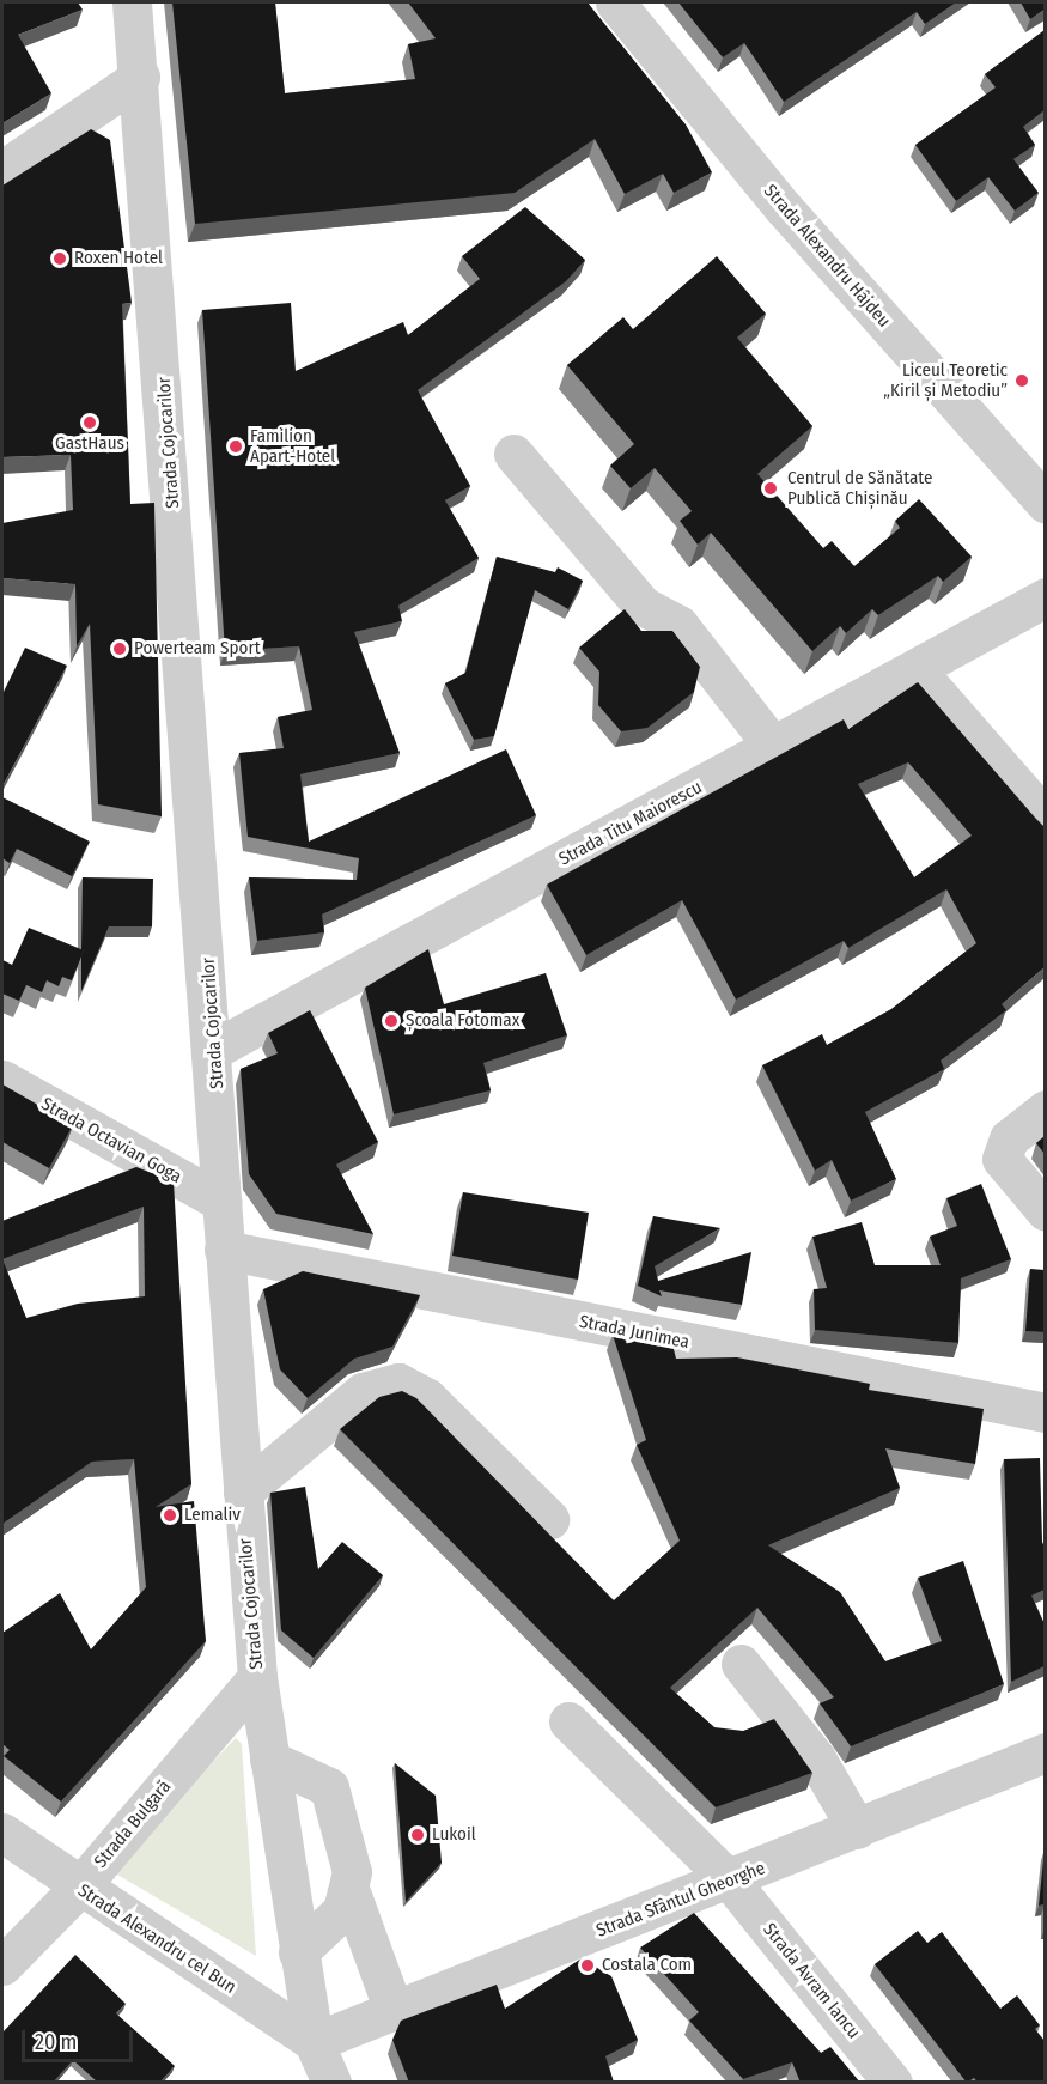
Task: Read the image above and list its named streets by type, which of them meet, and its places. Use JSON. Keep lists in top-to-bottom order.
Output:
{
  "streets": {
    "street": [
      "Strada Alexandru Hâjdeu",
      "Strada Cojocarilor",
      "Strada Titu Maiorescu",
      "Strada Octavian Goga",
      "Strada Junimea",
      "Strada Bulgară",
      "Strada Sfântul Gheorghe",
      "Strada Alexandru cel Bun",
      "Strada Avram Iancu"
    ]
  },
  "crossings": [
    ["Strada Cojocarilor", "Strada Titu Maiorescu"],
    ["Strada Cojocarilor", "Strada Octavian Goga"],
    ["Strada Cojocarilor", "Strada Junimea"],
    ["Strada Cojocarilor", "Strada Bulgară"],
    ["Strada Cojocarilor", "Strada Sfântul Gheorghe"],
    ["Strada Cojocarilor", "Strada Alexandru cel Bun"],
    ["Strada Bulgară", "Strada Alexandru cel Bun"],
    ["Strada Sfântul Gheorghe", "Strada Alexandru cel Bun"],
    ["Strada Sfântul Gheorghe", "Strada Avram Iancu"]
  ],
  "places": [
    "Roxen Hotel",
    "Liceul Teoretic „Kiril și Metodiu”",
    "GastHaus",
    "Familion Apart-Hotel",
    "Centrul de Sănătate Publică Chișinău",
    "Powerteam Sport",
    "Școala Fotomax",
    "Lemaliv",
    "Lukoil",
    "Costala Com"
  ],
  "scale_bar": "20 m"
}
